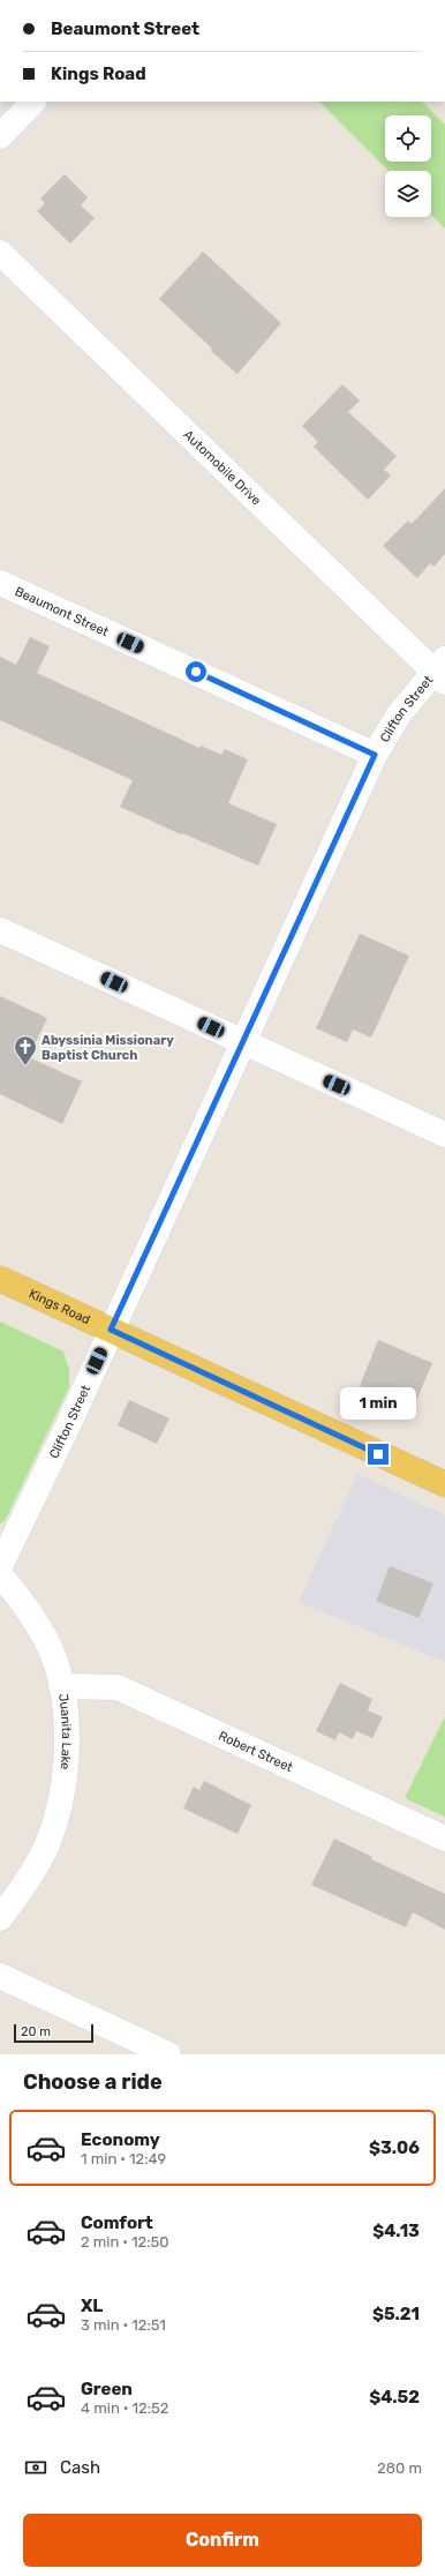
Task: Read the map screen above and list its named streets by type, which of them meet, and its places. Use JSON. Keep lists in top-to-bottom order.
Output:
{
  "streets": {
    "main road": ["Kings Road"],
    "street": [
      "Automobile Drive",
      "Beaumont Street",
      "Clifton Street",
      "Juanita Lake",
      "Robert Street"
    ]
  },
  "crossings": [
    ["Automobile Drive", "Clifton Street"],
    ["Beaumont Street", "Clifton Street"],
    ["Clifton Street", "Kings Road"],
    ["Juanita Lake", "Robert Street"]
  ],
  "places": {
    "church": ["Abyssinia Missionary Baptist Church"]
  },
  "scale_bar": "20 m",
  "page": {
    "banner": ["Beaumont Street", "Kings Road"],
    "bubble": "1 min",
    "scale": "20 m",
    "heading": "Choose a ride",
    "list": [
      {
        "name": "Economy",
        "note": "1 min · 12:49",
        "value": "$3.06"
      },
      {
        "name": "Comfort",
        "note": "2 min · 12:50",
        "value": "$4.13"
      },
      {
        "name": "XL",
        "note": "3 min · 12:51",
        "value": "$5.21"
      },
      {
        "name": "Green",
        "note": "4 min · 12:52",
        "value": "$4.52"
      }
    ],
    "pay": ["Cash", "280 m"],
    "buttons": "Confirm"
  }
}
